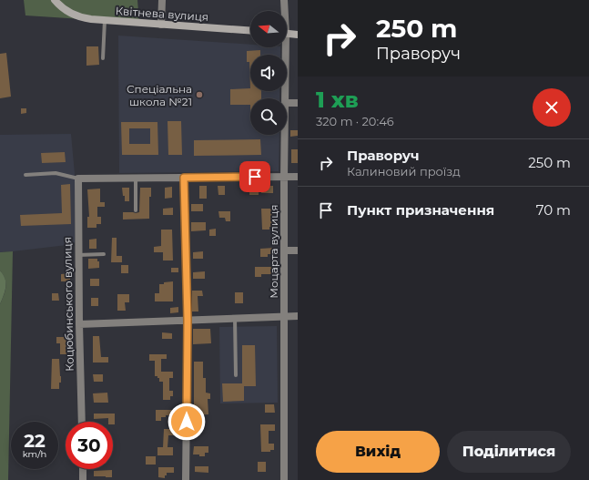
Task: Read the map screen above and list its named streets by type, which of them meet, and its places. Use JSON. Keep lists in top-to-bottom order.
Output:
{
  "streets": {
    "main road": ["Квітнева вулиця"],
    "street": ["Моцарта вулиця", "Коцюбинського вулиця"]
  },
  "places": ["Спеціальна школа №21"],
  "north": "left",
  "page": {
    "turn": ["250 m", "Праворуч"],
    "heading": ["1 хв", "320 m · 20:46"],
    "list": [
      {
        "name": "Праворуч",
        "note": "Калиновий проїзд",
        "value": "250 m"
      },
      {
        "name": "Пункт призначення",
        "value": "70 m"
      }
    ],
    "speed": "22 km/h",
    "limit": "30",
    "buttons": ["Вихід", "Поділитися"]
  }
}
